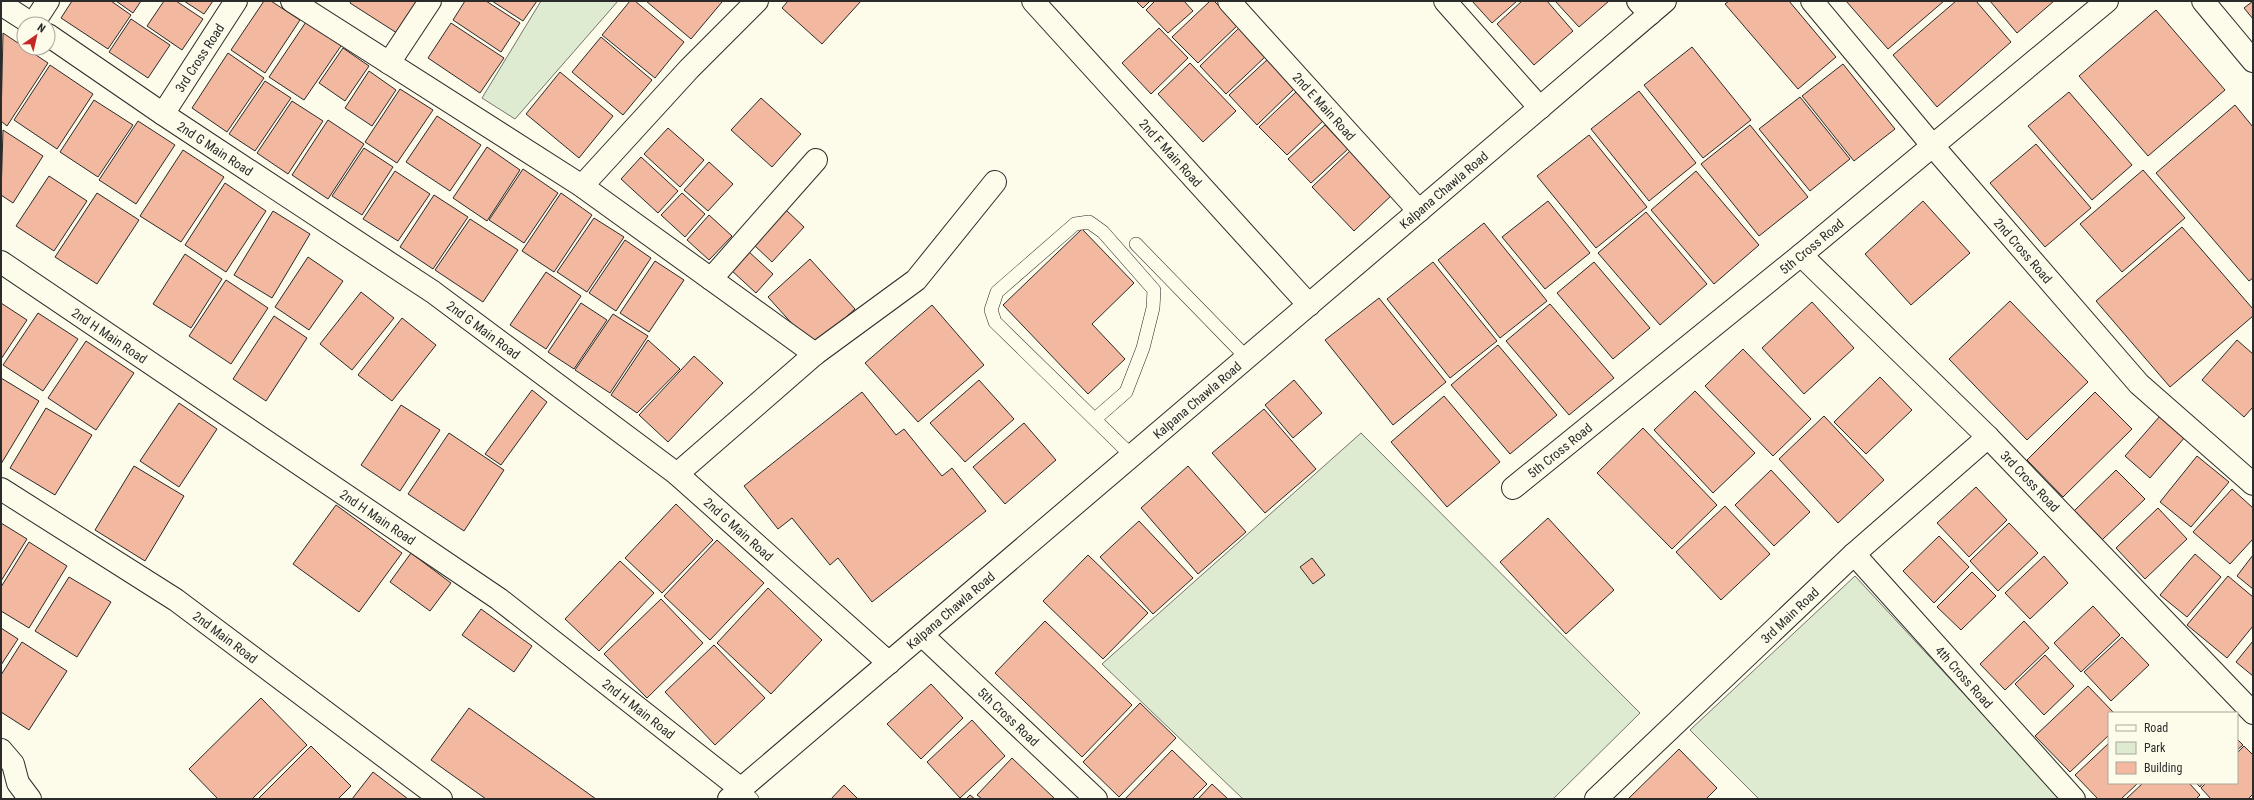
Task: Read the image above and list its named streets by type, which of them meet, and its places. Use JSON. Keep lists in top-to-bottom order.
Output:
{
  "streets": {
    "street": [
      "3rd Cross Road",
      "2nd E Main Road",
      "2nd G Main Road",
      "2nd F Main Road",
      "Kalpana Chawla Road",
      "5th Cross Road",
      "2nd Cross Road",
      "2nd H Main Road",
      "3rd Main Road",
      "2nd Main Road",
      "4th Cross Road"
    ]
  },
  "crossings": [
    ["3rd Cross Road", "2nd G Main Road"],
    ["3rd Cross Road", "5th Cross Road"],
    ["3rd Cross Road", "3rd Main Road"],
    ["2nd E Main Road", "Kalpana Chawla Road"],
    ["2nd G Main Road", "Kalpana Chawla Road"],
    ["2nd F Main Road", "Kalpana Chawla Road"],
    ["Kalpana Chawla Road", "5th Cross Road"],
    ["Kalpana Chawla Road", "2nd H Main Road"],
    ["5th Cross Road", "2nd Cross Road"],
    ["3rd Main Road", "4th Cross Road"]
  ],
  "legend": ["Road", "Park", "Building"],
  "north": "top right"
}
